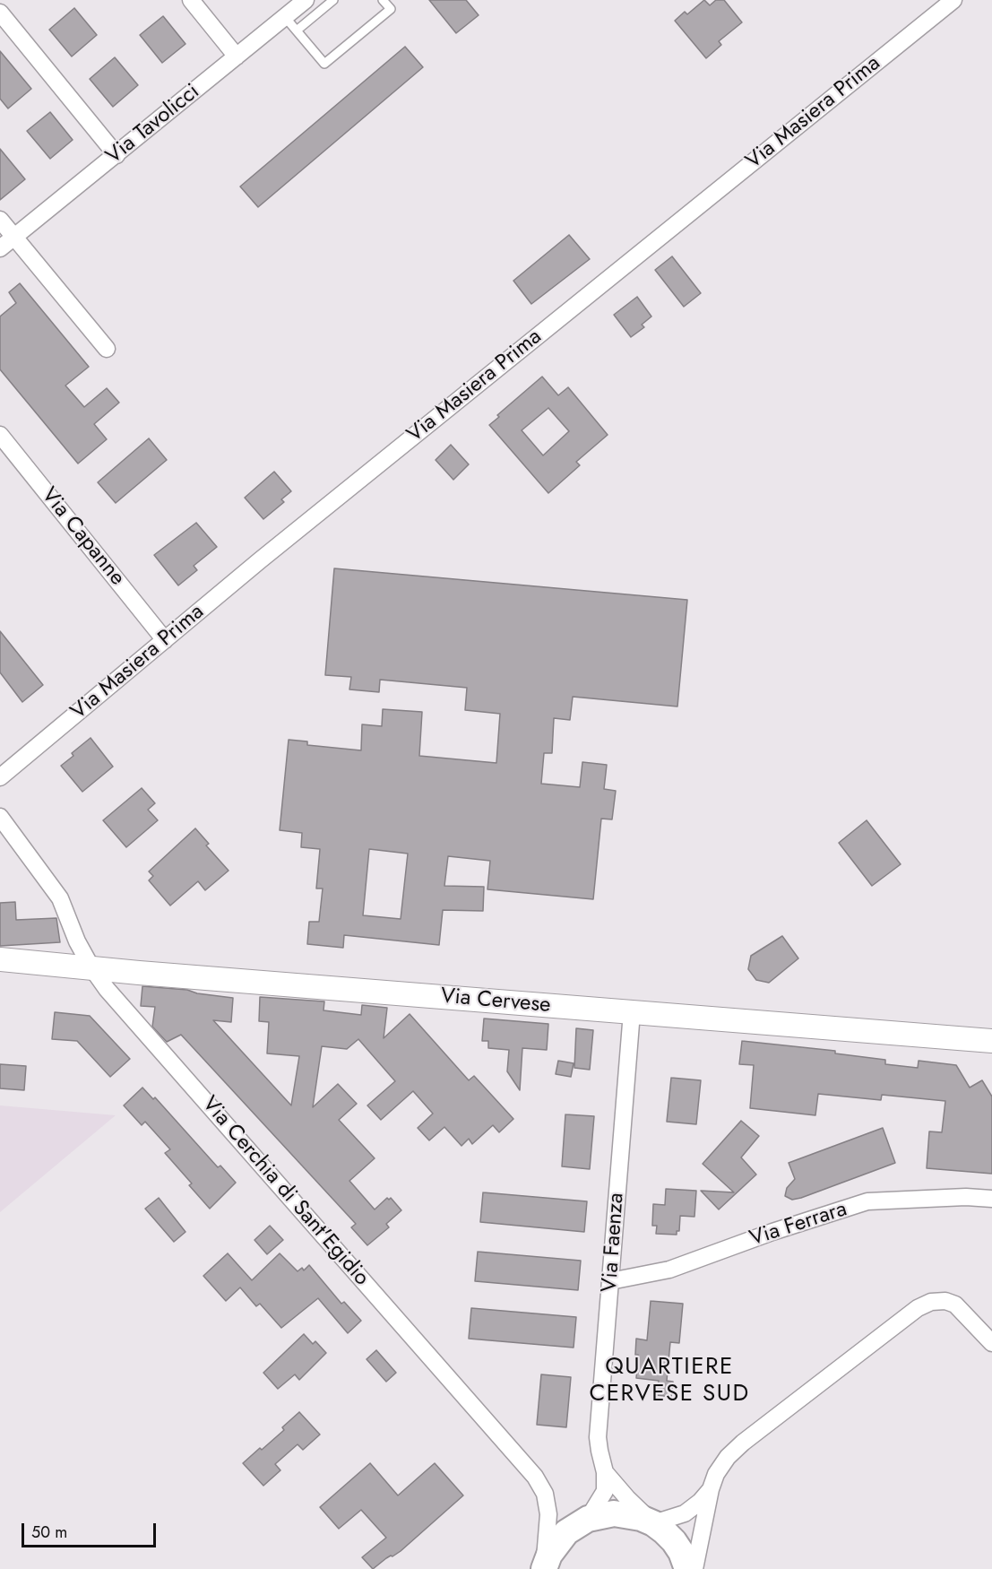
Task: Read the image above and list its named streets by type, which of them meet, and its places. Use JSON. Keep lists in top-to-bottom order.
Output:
{
  "streets": {
    "main road": ["Via Cervese"],
    "street": [
      "Via Masiera Prima",
      "Via Tavolicci",
      "Via Capanne",
      "Via Cerchia di Sant'Egidio",
      "Via Ferrara",
      "Via Faenza"
    ]
  },
  "crossings": [
    ["Via Masiera Prima", "Via Capanne"],
    ["Via Cervese", "Via Cerchia di Sant'Egidio"],
    ["Via Cervese", "Via Faenza"],
    ["Via Ferrara", "Via Faenza"]
  ],
  "districts": ["QUARTIERE CERVESE SUD"],
  "scale_bar": "50 m"
}
